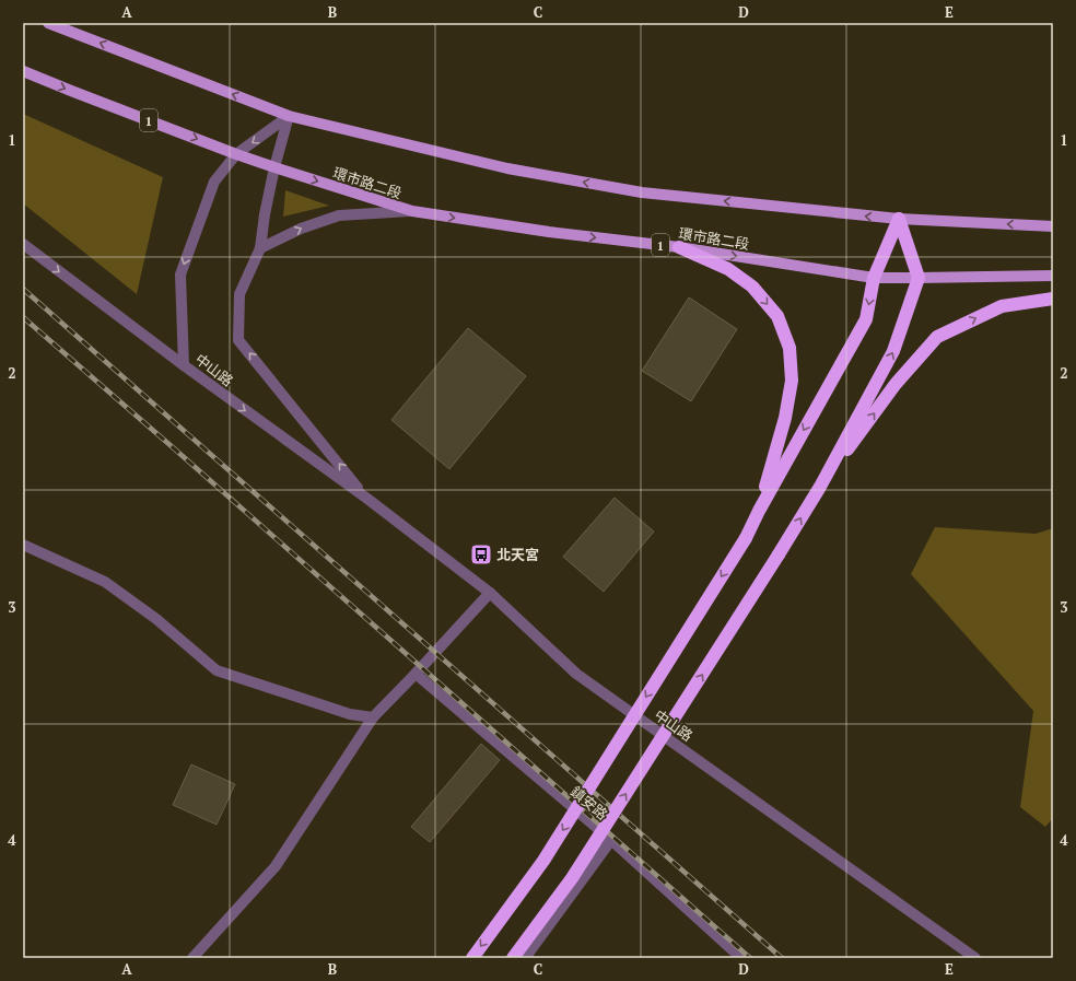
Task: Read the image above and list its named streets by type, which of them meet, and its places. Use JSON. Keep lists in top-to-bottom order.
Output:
{
  "streets": {
    "main road": ["1", "環市路二段"],
    "street": ["中山路", "鎮安路"]
  },
  "crossings": [
    ["1", "環市路二段"],
    ["1", "中山路"],
    ["環市路二段", "中山路"]
  ],
  "places": {
    "bus stop": ["北天宮"]
  },
  "grid": {
    "columns": [
      "A",
      "B",
      "C",
      "D",
      "E"
    ],
    "rows": [
      "1",
      "2",
      "3",
      "4"
    ]
  }
}
